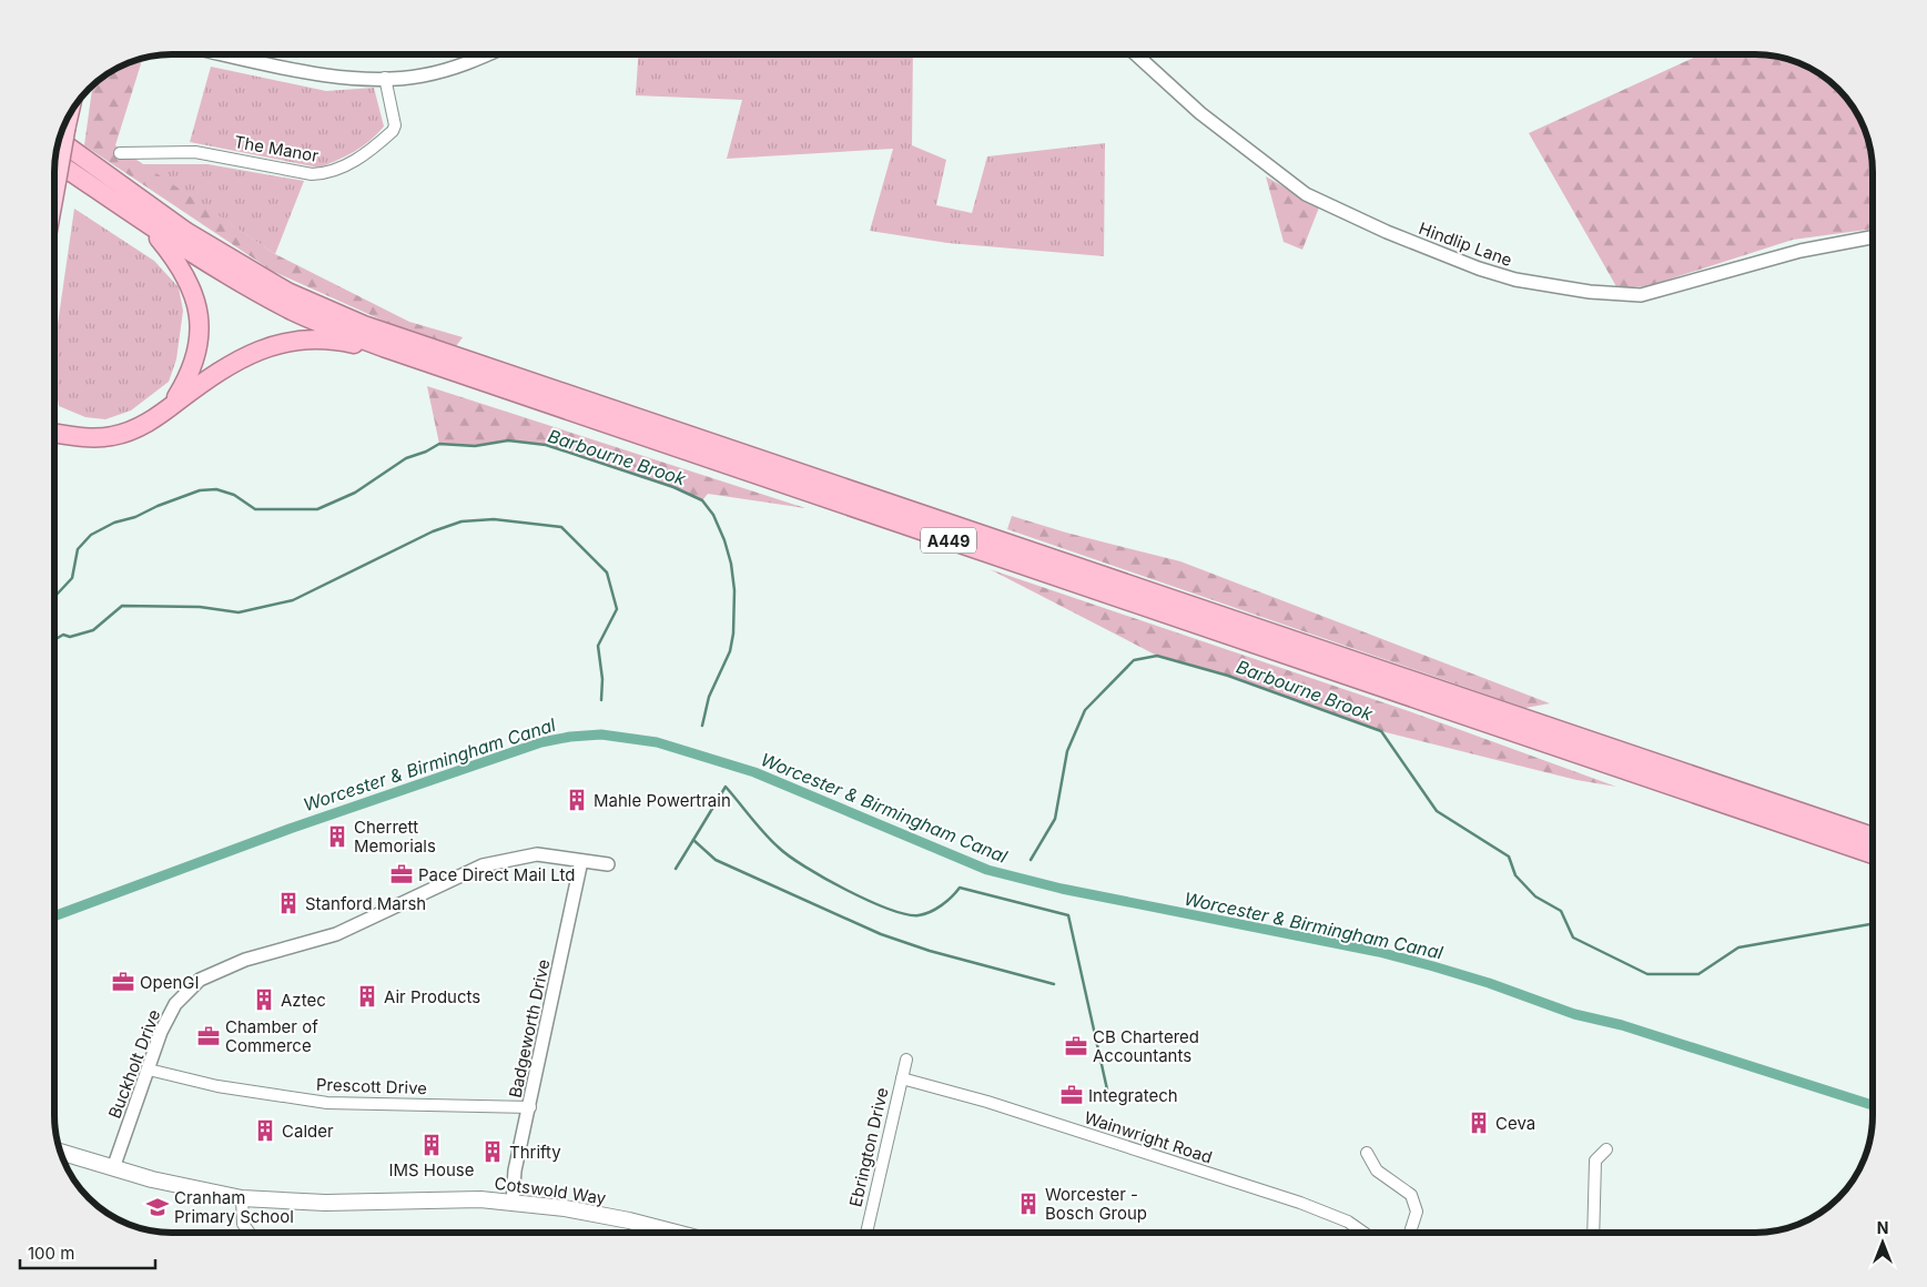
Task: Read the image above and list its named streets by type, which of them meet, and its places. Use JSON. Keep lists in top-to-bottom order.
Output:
{
  "streets": {
    "highway": ["A449"],
    "main road": ["Cotswold Way"],
    "street": [
      "The Manor",
      "Hindlip Lane",
      "Badgeworth Drive",
      "Buckholt Drive",
      "Prescott Drive",
      "Wainwright Road",
      "Ebrington Drive"
    ]
  },
  "crossings": [
    ["Badgeworth Drive", "Buckholt Drive"],
    ["Badgeworth Drive", "Prescott Drive"],
    ["Badgeworth Drive", "Cotswold Way"],
    ["Buckholt Drive", "Prescott Drive"],
    ["Buckholt Drive", "Cotswold Way"],
    ["Wainwright Road", "Ebrington Drive"]
  ],
  "water": ["Barbourne Brook", "Worcester & Birmingham Canal"],
  "places": {
    "building": [
      "Mahle Powertrain",
      "Cherrett Memorials",
      "Stanford Marsh",
      "Air Products",
      "Aztec",
      "Ceva",
      "Calder",
      "IMS House",
      "Thrifty",
      "Worcester - Bosch Group"
    ],
    "office": [
      "Pace Direct Mail Ltd",
      "OpenGI",
      "Chamber of Commerce",
      "CB Chartered Accountants",
      "Integratech"
    ],
    "school or university": ["Cranham Primary School"]
  },
  "scale_bar": "100 m",
  "north": "top"
}
